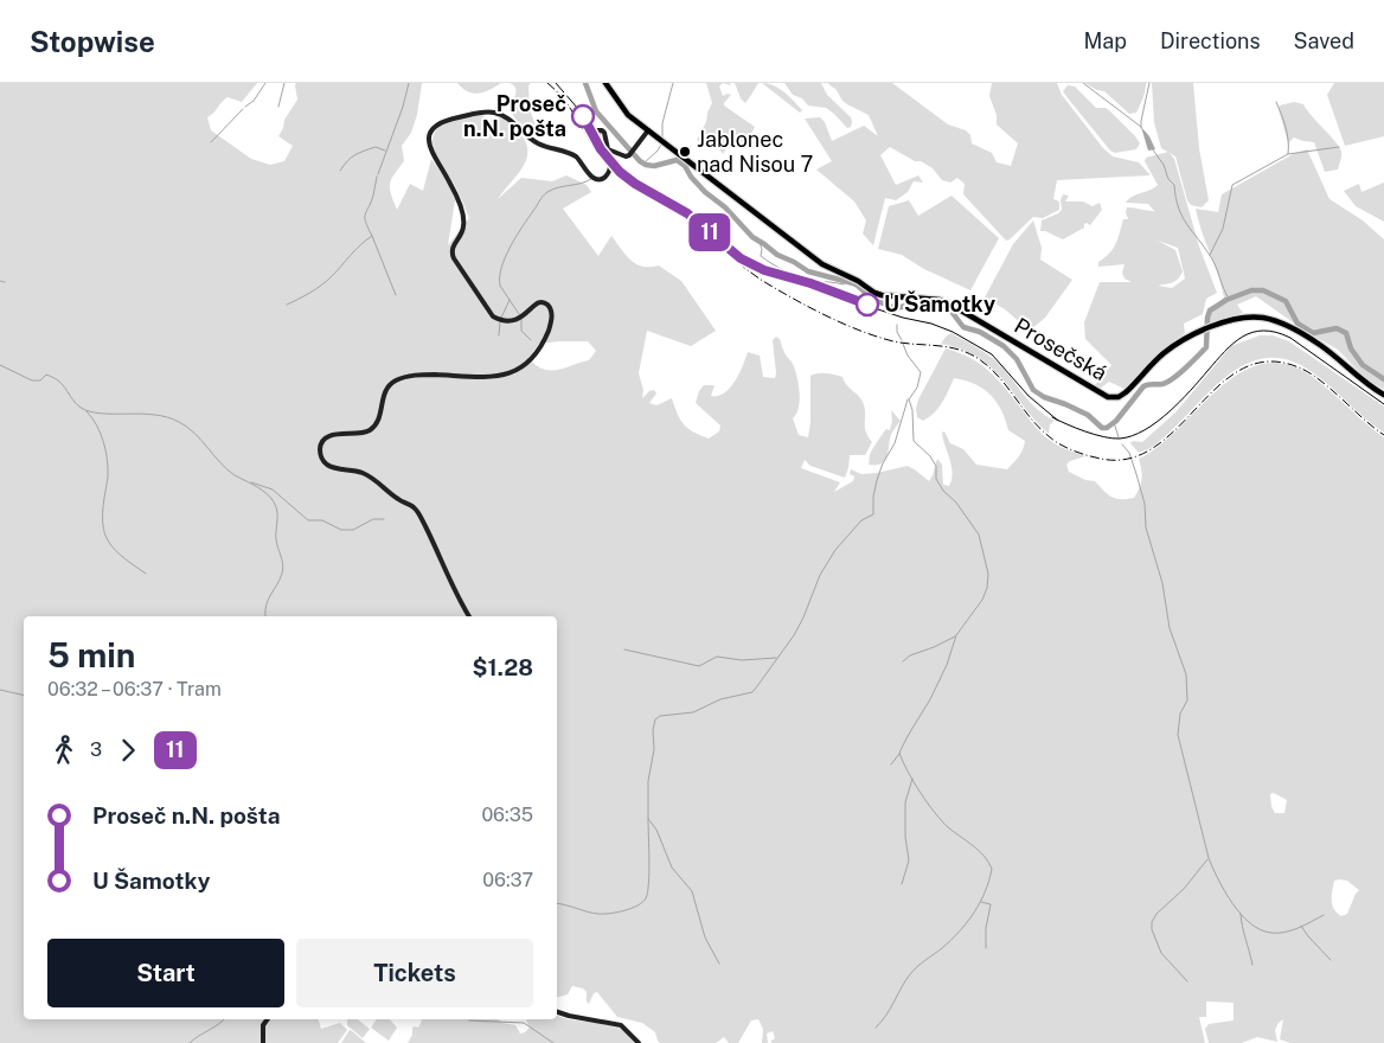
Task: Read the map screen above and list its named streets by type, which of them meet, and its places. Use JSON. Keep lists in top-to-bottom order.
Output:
{
  "streets": {
    "main road": ["Prosečská"]
  },
  "places": ["Proseč n.N. pošta", "Jablonec nad Nisou 7", "U Šamotky"],
  "lines": ["tram line 11"],
  "page": {
    "header": "Stopwise",
    "nav": ["Map", "Directions", "Saved"],
    "on_map": "11",
    "heading": ["5 min", "06:32 – 06:37 · Tram", "$1.28"],
    "legs": ["3", "11"],
    "list": [
      {
        "name": "Proseč n.N. pošta",
        "value": "06:35"
      },
      {
        "name": "U Šamotky",
        "value": "06:37"
      }
    ],
    "buttons": ["Start", "Tickets"]
  }
}
